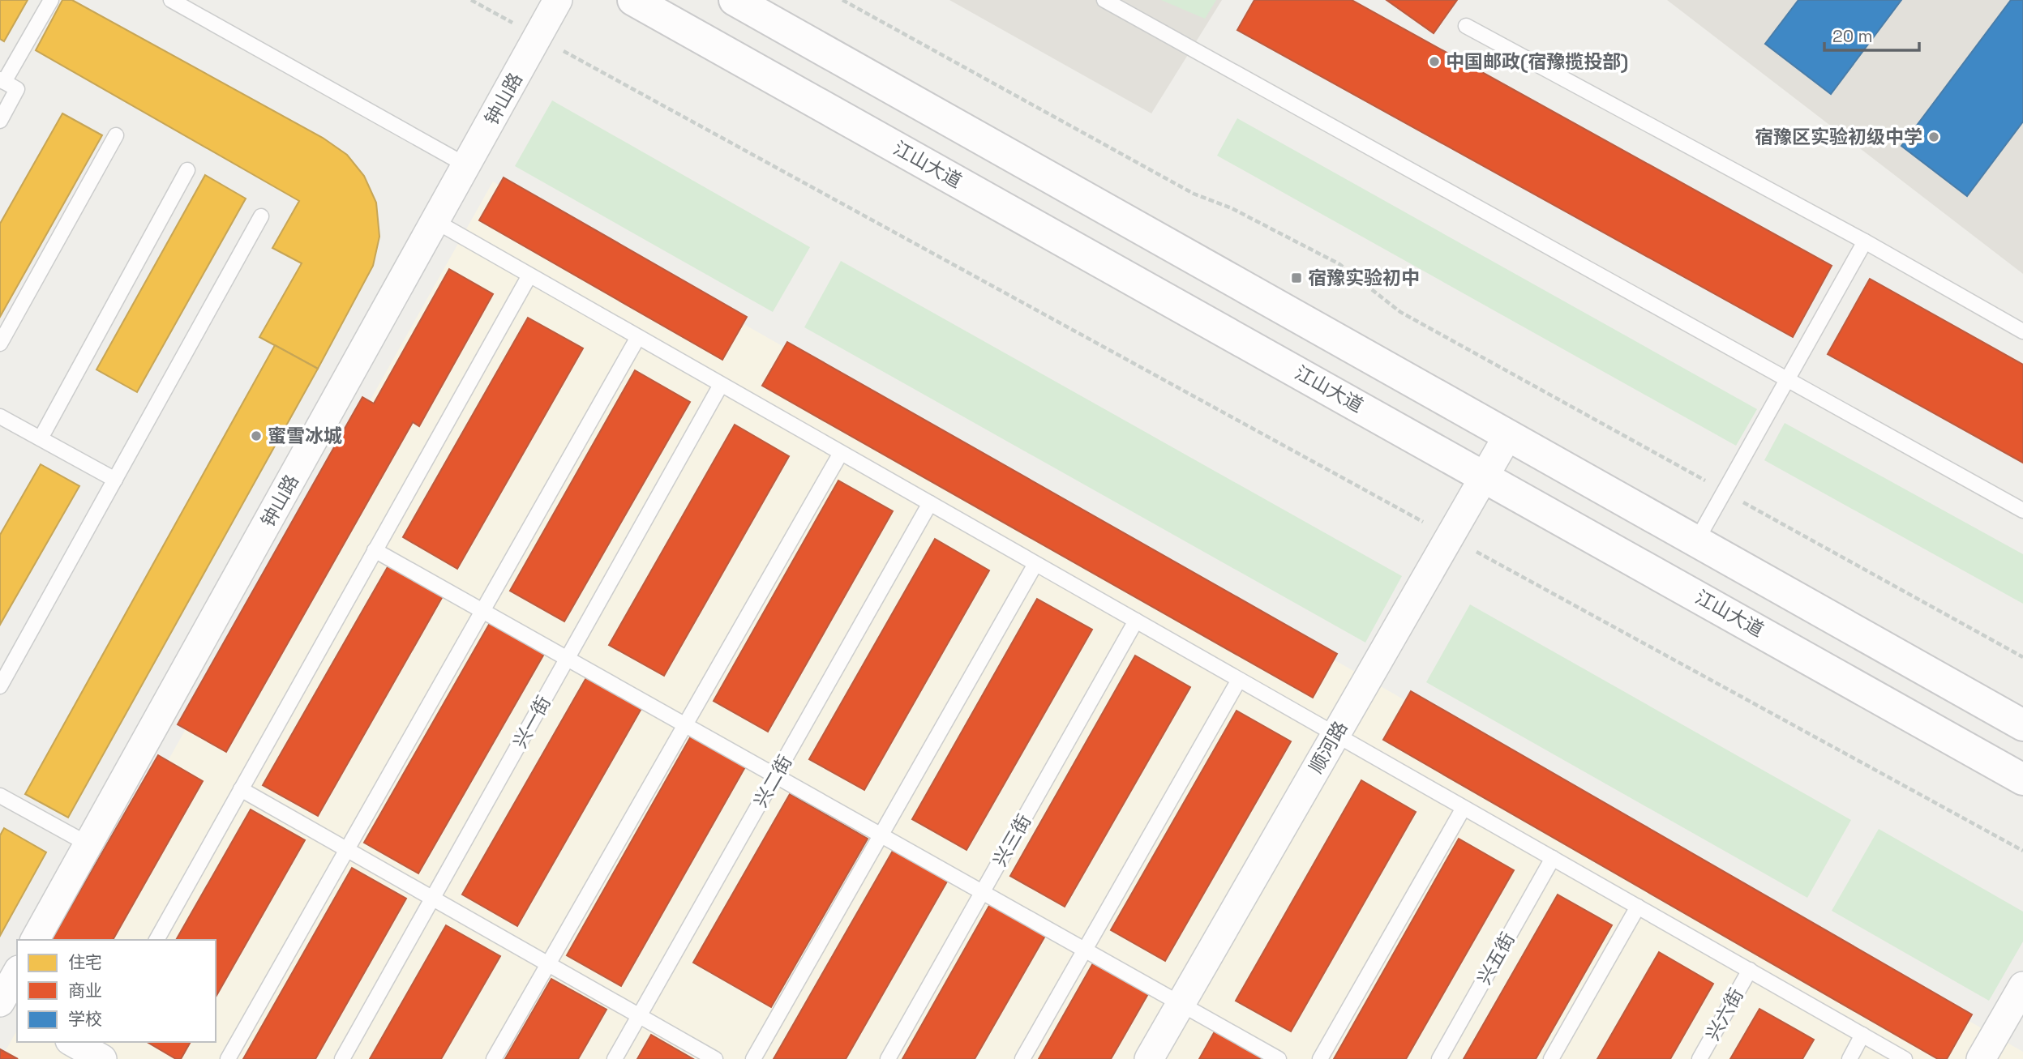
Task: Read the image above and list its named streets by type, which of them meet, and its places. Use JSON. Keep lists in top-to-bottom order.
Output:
{
  "streets": {
    "main road": ["江山大道"],
    "street": ["钟山路", "顺河路"],
    "lane": [
      "兴一街",
      "兴二街",
      "兴三街",
      "兴五街",
      "兴六街"
    ]
  },
  "crossings": [
    ["江山大道", "顺河路"]
  ],
  "places": {
    "other": ["中国邮政(宿豫揽投部)", "宿豫区实验初级中学", "蜜雪冰城"],
    "transit": ["宿豫实验初中"]
  },
  "legend": ["住宅", "商业", "学校"],
  "scale_bar": "20 m"
}
